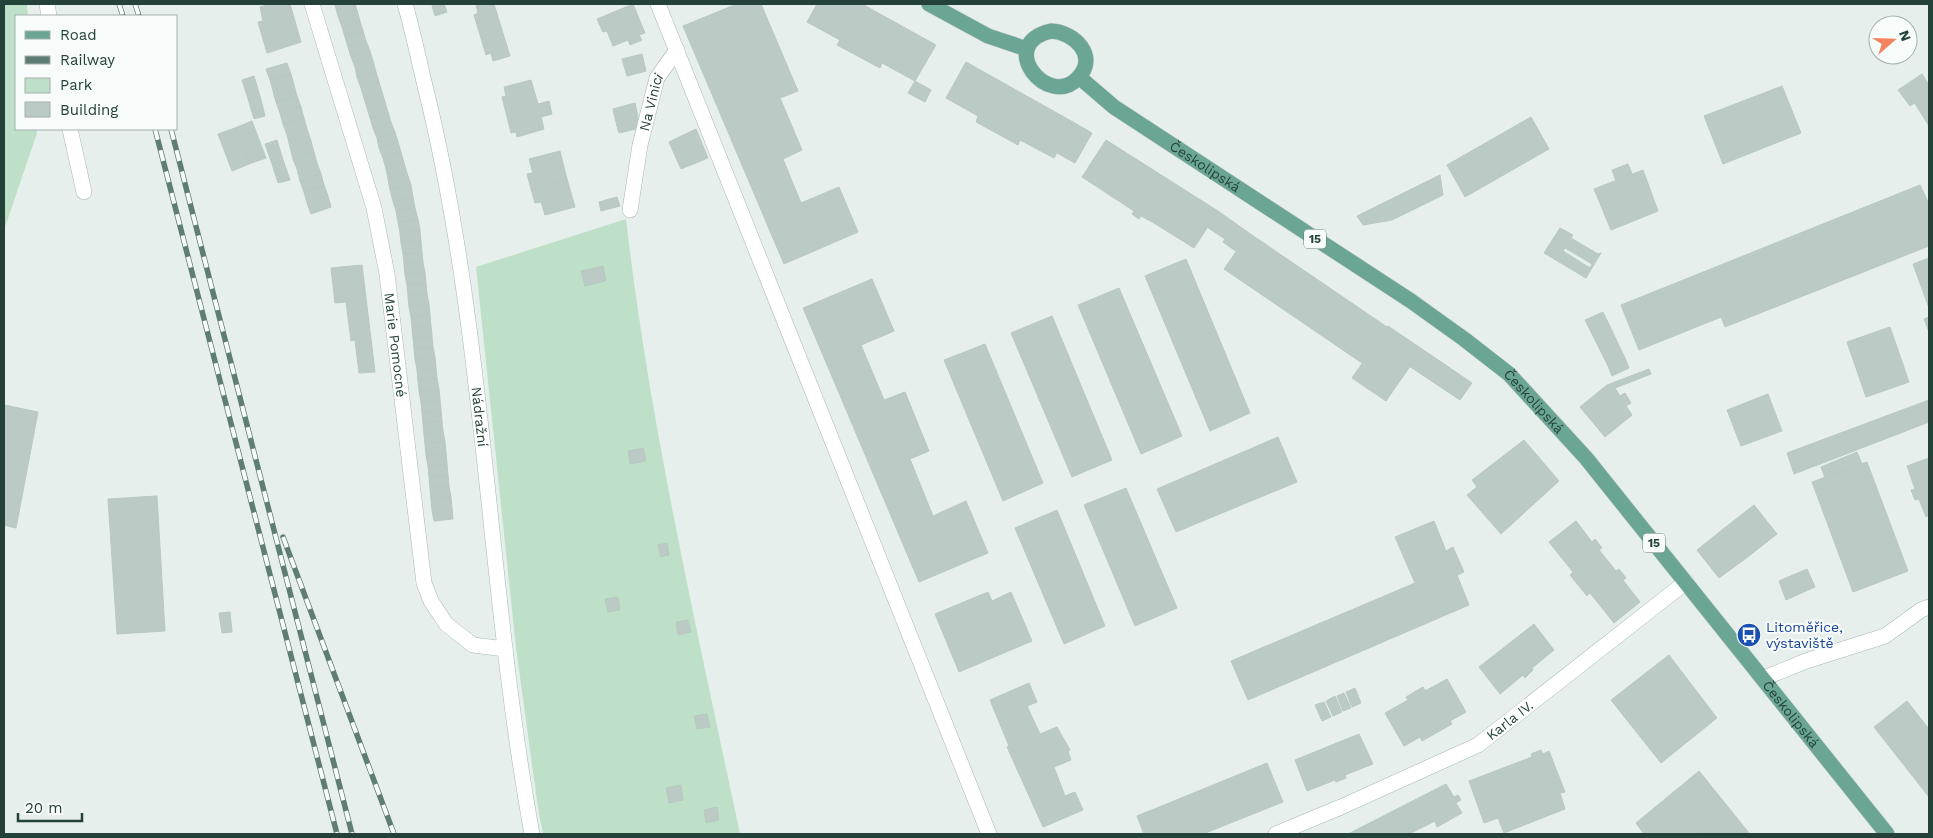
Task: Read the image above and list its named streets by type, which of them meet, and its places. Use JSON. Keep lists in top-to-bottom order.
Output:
{
  "streets": {
    "main road": ["Českolipská", "15"],
    "street": [
      "Na Vinici",
      "Marie Pomocné",
      "Nádražní",
      "Karla IV."
    ]
  },
  "crossings": [
    ["Českolipská", "Karla IV."],
    ["Marie Pomocné", "Nádražní"]
  ],
  "places": {
    "bus stop": ["Litoměřice, výstaviště"]
  },
  "legend": [
    "Road",
    "Railway",
    "Park",
    "Building"
  ],
  "scale_bar": "20 m",
  "north": "right"
}
